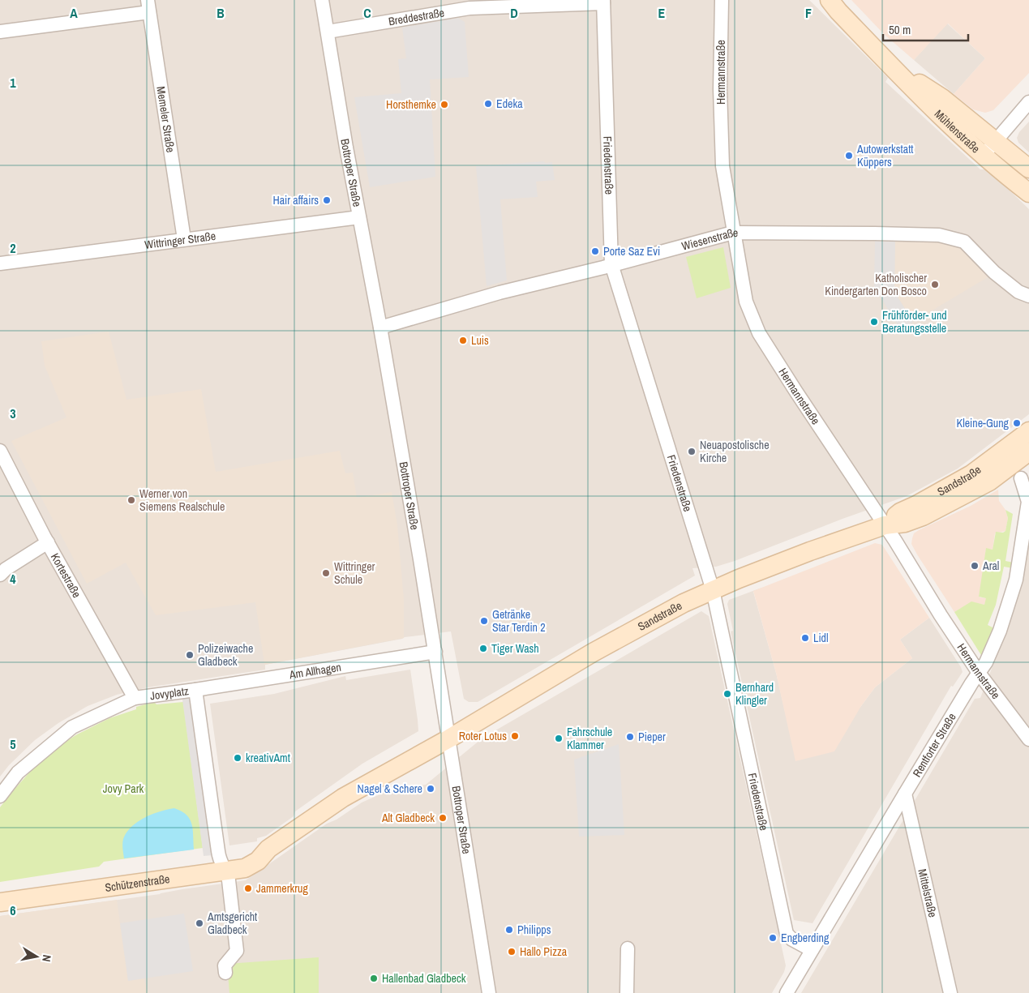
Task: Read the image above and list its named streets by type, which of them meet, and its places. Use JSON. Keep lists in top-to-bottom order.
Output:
{
  "streets": {
    "main road": ["Mühlenstraße", "Sandstraße", "Schützenstraße"],
    "street": [
      "Breddestraße",
      "Hermannstraße",
      "Memeler Straße",
      "Friedenstraße",
      "Bottroper Straße",
      "Wittringer Straße",
      "Wiesenstraße",
      "Kortestraße",
      "Am Allhagen",
      "Jovyplatz",
      "Rentforter Straße",
      "Mittelstraße"
    ]
  },
  "crossings": [
    ["Breddestraße", "Friedenstraße"],
    ["Breddestraße", "Bottroper Straße"],
    ["Hermannstraße", "Wiesenstraße"],
    ["Hermannstraße", "Sandstraße"],
    ["Hermannstraße", "Rentforter Straße"],
    ["Memeler Straße", "Wittringer Straße"],
    ["Friedenstraße", "Wiesenstraße"],
    ["Friedenstraße", "Sandstraße"],
    ["Friedenstraße", "Rentforter Straße"],
    ["Bottroper Straße", "Wittringer Straße"],
    ["Bottroper Straße", "Wiesenstraße"],
    ["Bottroper Straße", "Sandstraße"],
    ["Bottroper Straße", "Am Allhagen"],
    ["Bottroper Straße", "Schützenstraße"],
    ["Sandstraße", "Schützenstraße"],
    ["Kortestraße", "Jovyplatz"],
    ["Am Allhagen", "Jovyplatz"],
    ["Jovyplatz", "Schützenstraße"],
    ["Rentforter Straße", "Mittelstraße"]
  ],
  "parks": ["Jovy Park"],
  "places": [
    "Edeka",
    "Horsthemke",
    "Autowerkstatt Küppers",
    "Hair affairs",
    "Porte Saz Evi",
    "Katholischer Kindergarten Don Bosco",
    "Frühförder- und Beratungsstelle",
    "Luis",
    "Kleine-Gung",
    "Neuapostolische Kirche",
    "Werner von Siemens Realschule",
    "Aral",
    "Wittringer Schule",
    "Getränke Star Terdin 2",
    "Lidl",
    "Tiger Wash",
    "Polizeiwache Gladbeck",
    "Bernhard Klingler",
    "Roter Lotus",
    "Pieper",
    "Fahrschule Klammer",
    "kreativAmt",
    "Nagel & Schere",
    "Alt Gladbeck",
    "Jammerkrug",
    "Amtsgericht Gladbeck",
    "Philipps",
    "Engberding",
    "Hallo Pizza",
    "Hallenbad Gladbeck"
  ],
  "scale_bar": "50 m",
  "north": "right",
  "grid": {
    "columns": [
      "A",
      "B",
      "C",
      "D",
      "E",
      "F"
    ],
    "rows": [
      "1",
      "2",
      "3",
      "4",
      "5",
      "6"
    ]
  }
}
